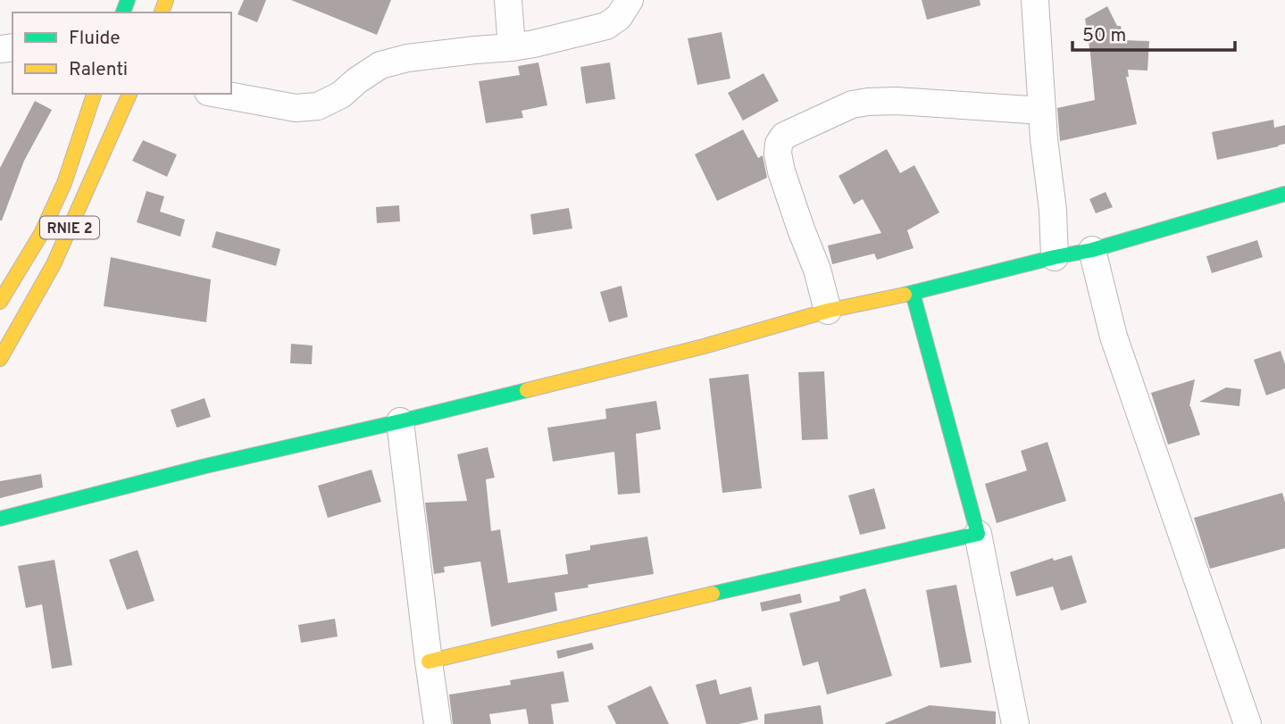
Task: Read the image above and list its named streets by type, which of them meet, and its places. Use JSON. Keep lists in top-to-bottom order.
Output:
{
  "streets": {
    "main road": ["RNIE 2"]
  },
  "legend": ["Fluide", "Ralenti"],
  "scale_bar": "50 m"
}
